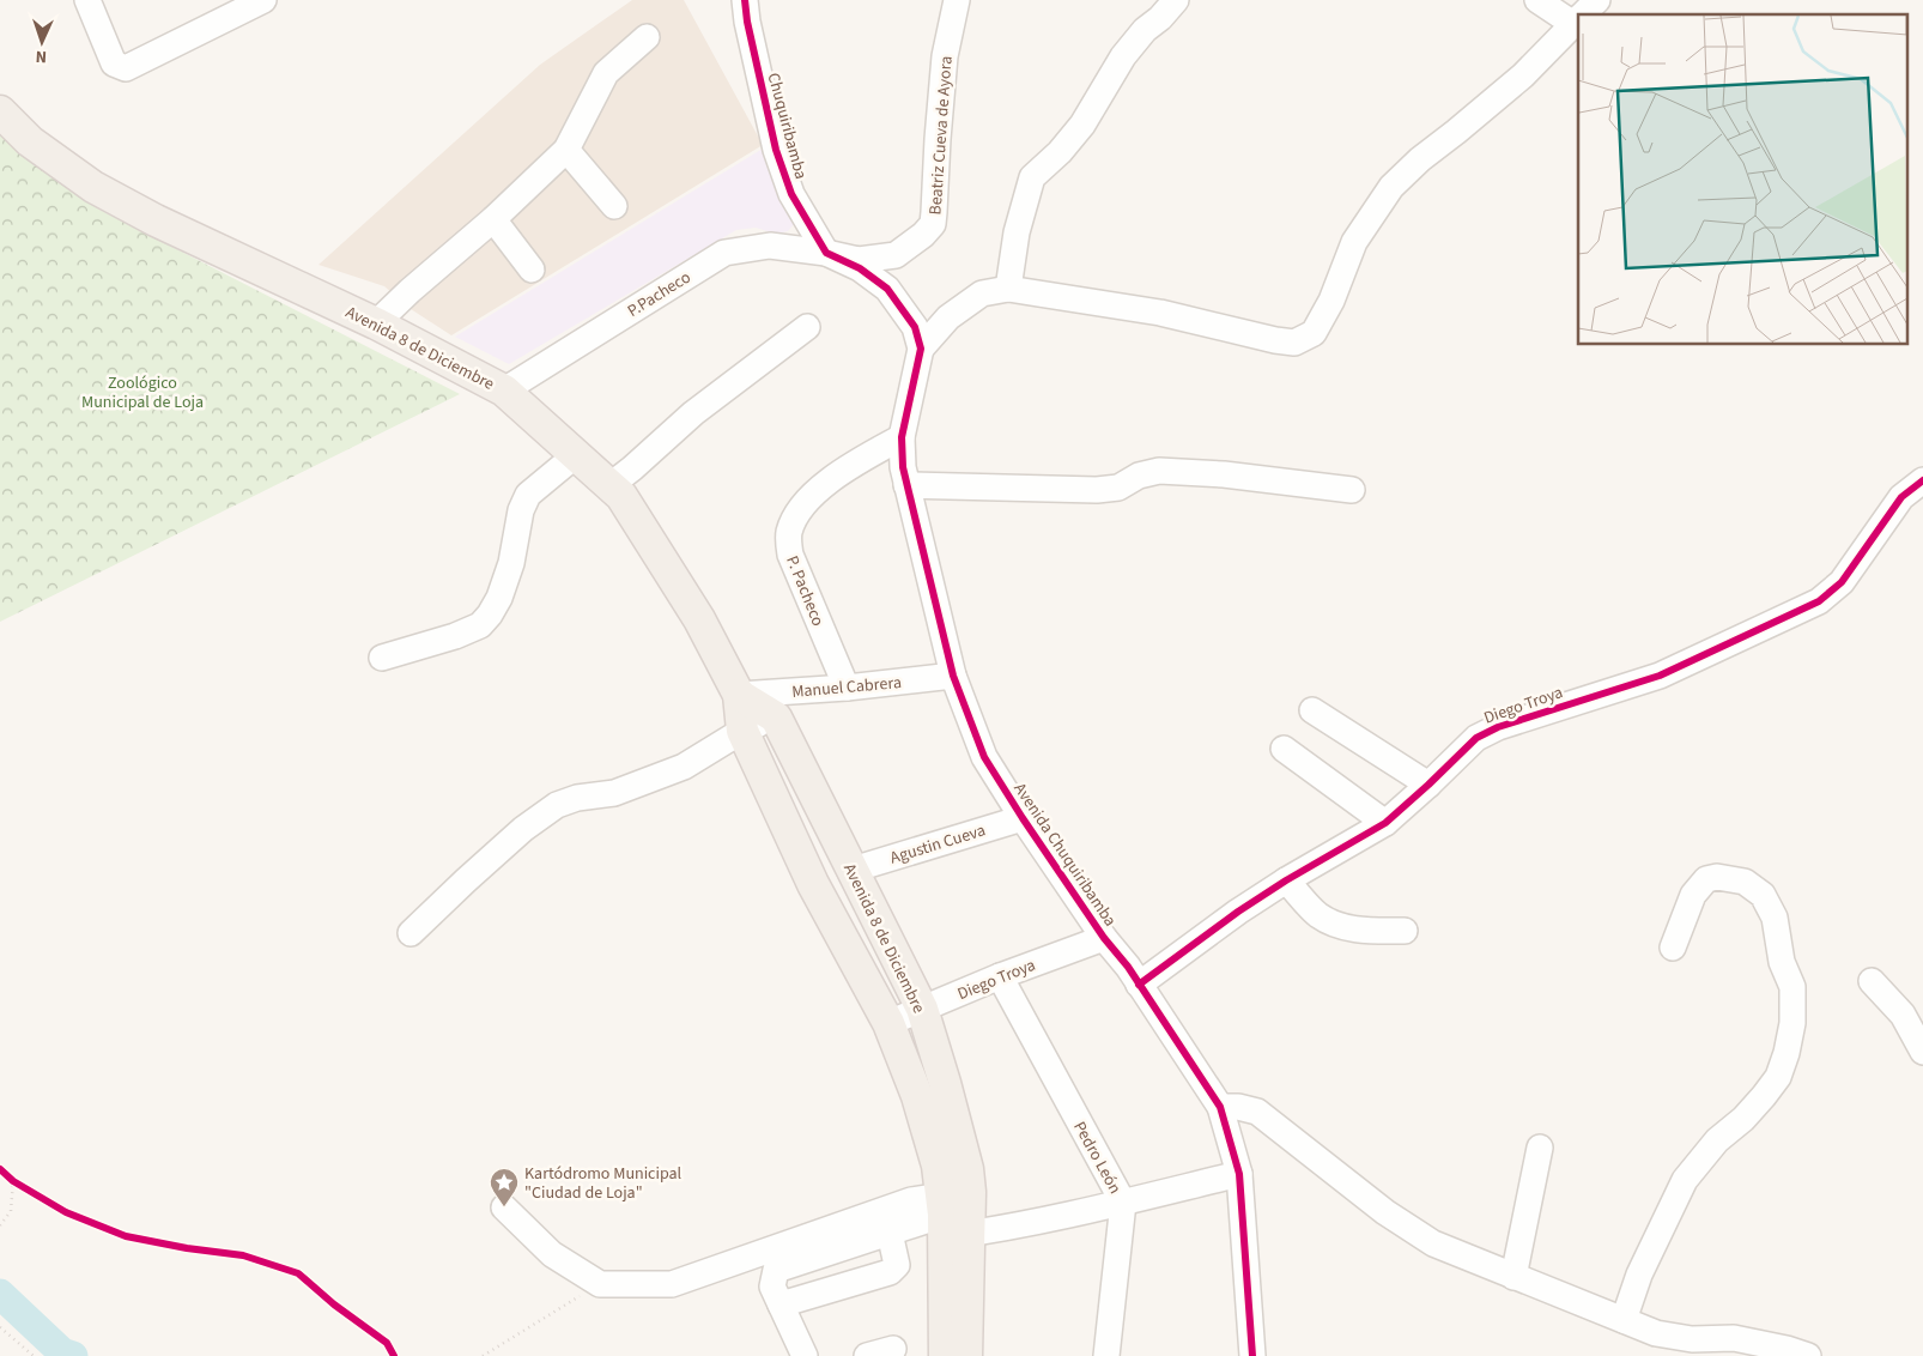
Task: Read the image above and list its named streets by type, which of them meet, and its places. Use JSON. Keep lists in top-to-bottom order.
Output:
{
  "streets": {
    "main road": ["Avenida 8 de Diciembre"],
    "street": [
      "Chuquiribamba",
      "Beatriz Cueva de Ayora",
      "P.Pacheco",
      "P. Pacheco",
      "Manuel Cabrera",
      "Diego Troya",
      "Agustin Cueva",
      "Avenida Chuquiribamba",
      "Pedro León"
    ]
  },
  "crossings": [
    ["Chuquiribamba", "Beatriz Cueva de Ayora"],
    ["Chuquiribamba", "P.Pacheco"],
    ["Beatriz Cueva de Ayora", "P.Pacheco"],
    ["P.Pacheco", "Avenida 8 de Diciembre"],
    ["Avenida 8 de Diciembre", "Manuel Cabrera"],
    ["Avenida 8 de Diciembre", "Diego Troya"],
    ["Avenida 8 de Diciembre", "Agustin Cueva"],
    ["P. Pacheco", "Manuel Cabrera"],
    ["P. Pacheco", "Avenida Chuquiribamba"],
    ["Manuel Cabrera", "Avenida Chuquiribamba"],
    ["Diego Troya", "Avenida Chuquiribamba"],
    ["Diego Troya", "Pedro León"],
    ["Agustin Cueva", "Avenida Chuquiribamba"]
  ],
  "parks": ["Zoológico Municipal de Loja"],
  "places": {
    "place": ["Kartódromo Municipal \"Ciudad de Loja\""]
  },
  "north": "bottom"
}
